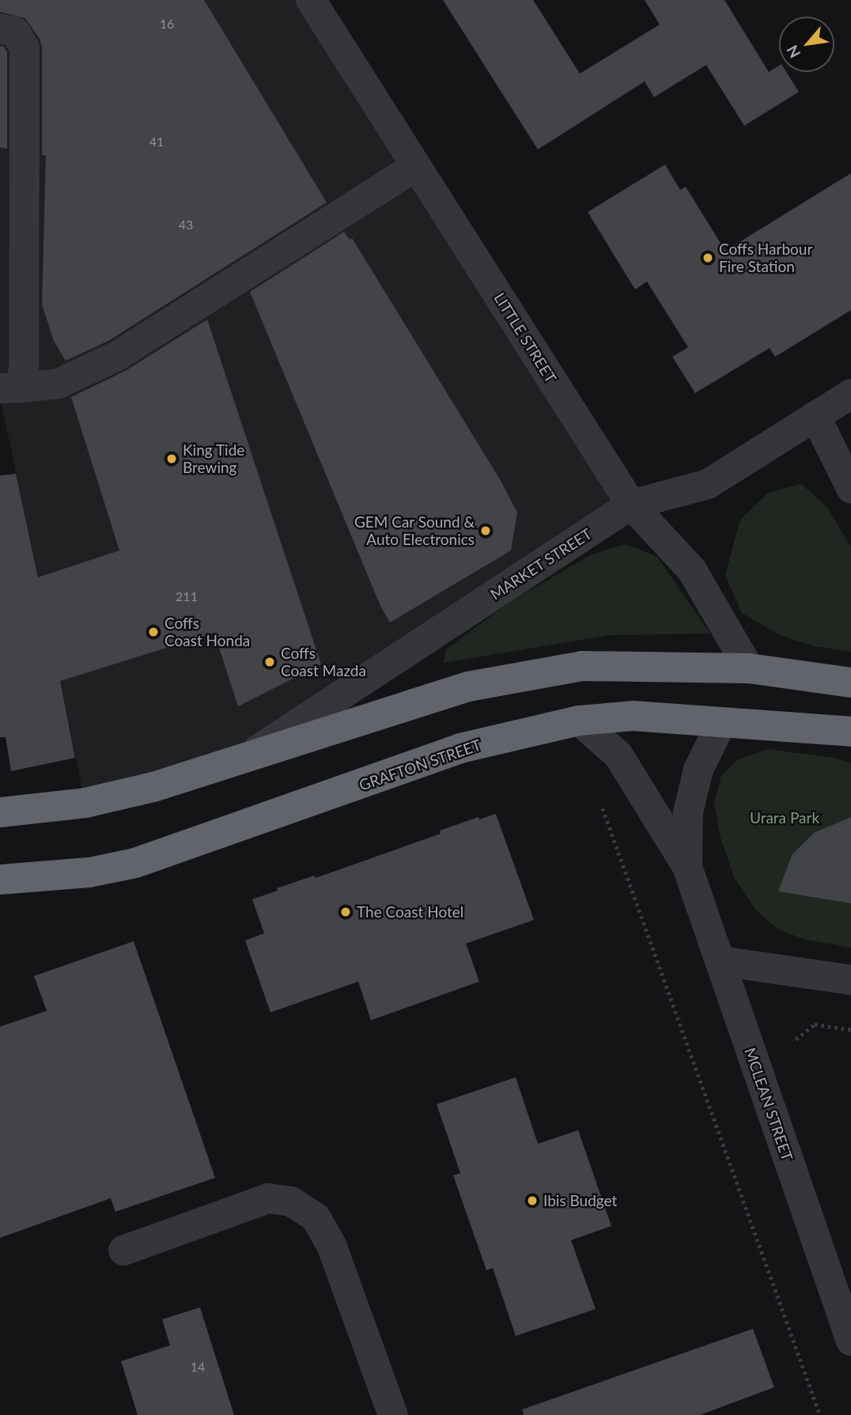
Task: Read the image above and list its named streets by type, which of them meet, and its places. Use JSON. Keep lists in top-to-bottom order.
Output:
{
  "streets": {
    "highway": ["GRAFTON STREET"],
    "street": ["LITTLE STREET", "MARKET STREET", "MCLEAN STREET"]
  },
  "crossings": [
    ["LITTLE STREET", "MARKET STREET"],
    ["GRAFTON STREET", "MCLEAN STREET"]
  ],
  "parks": ["Urara Park"],
  "places": [
    "Coffs Harbour Fire Station",
    "King Tide Brewing",
    "GEM Car Sound & Auto Electronics",
    "Coffs Coast Honda",
    "Coffs Coast Mazda",
    "The Coast Hotel",
    "Ibis Budget"
  ],
  "house_numbers": [
    "16",
    "41",
    "43",
    "211",
    "14"
  ],
  "north": "bottom left"
}
